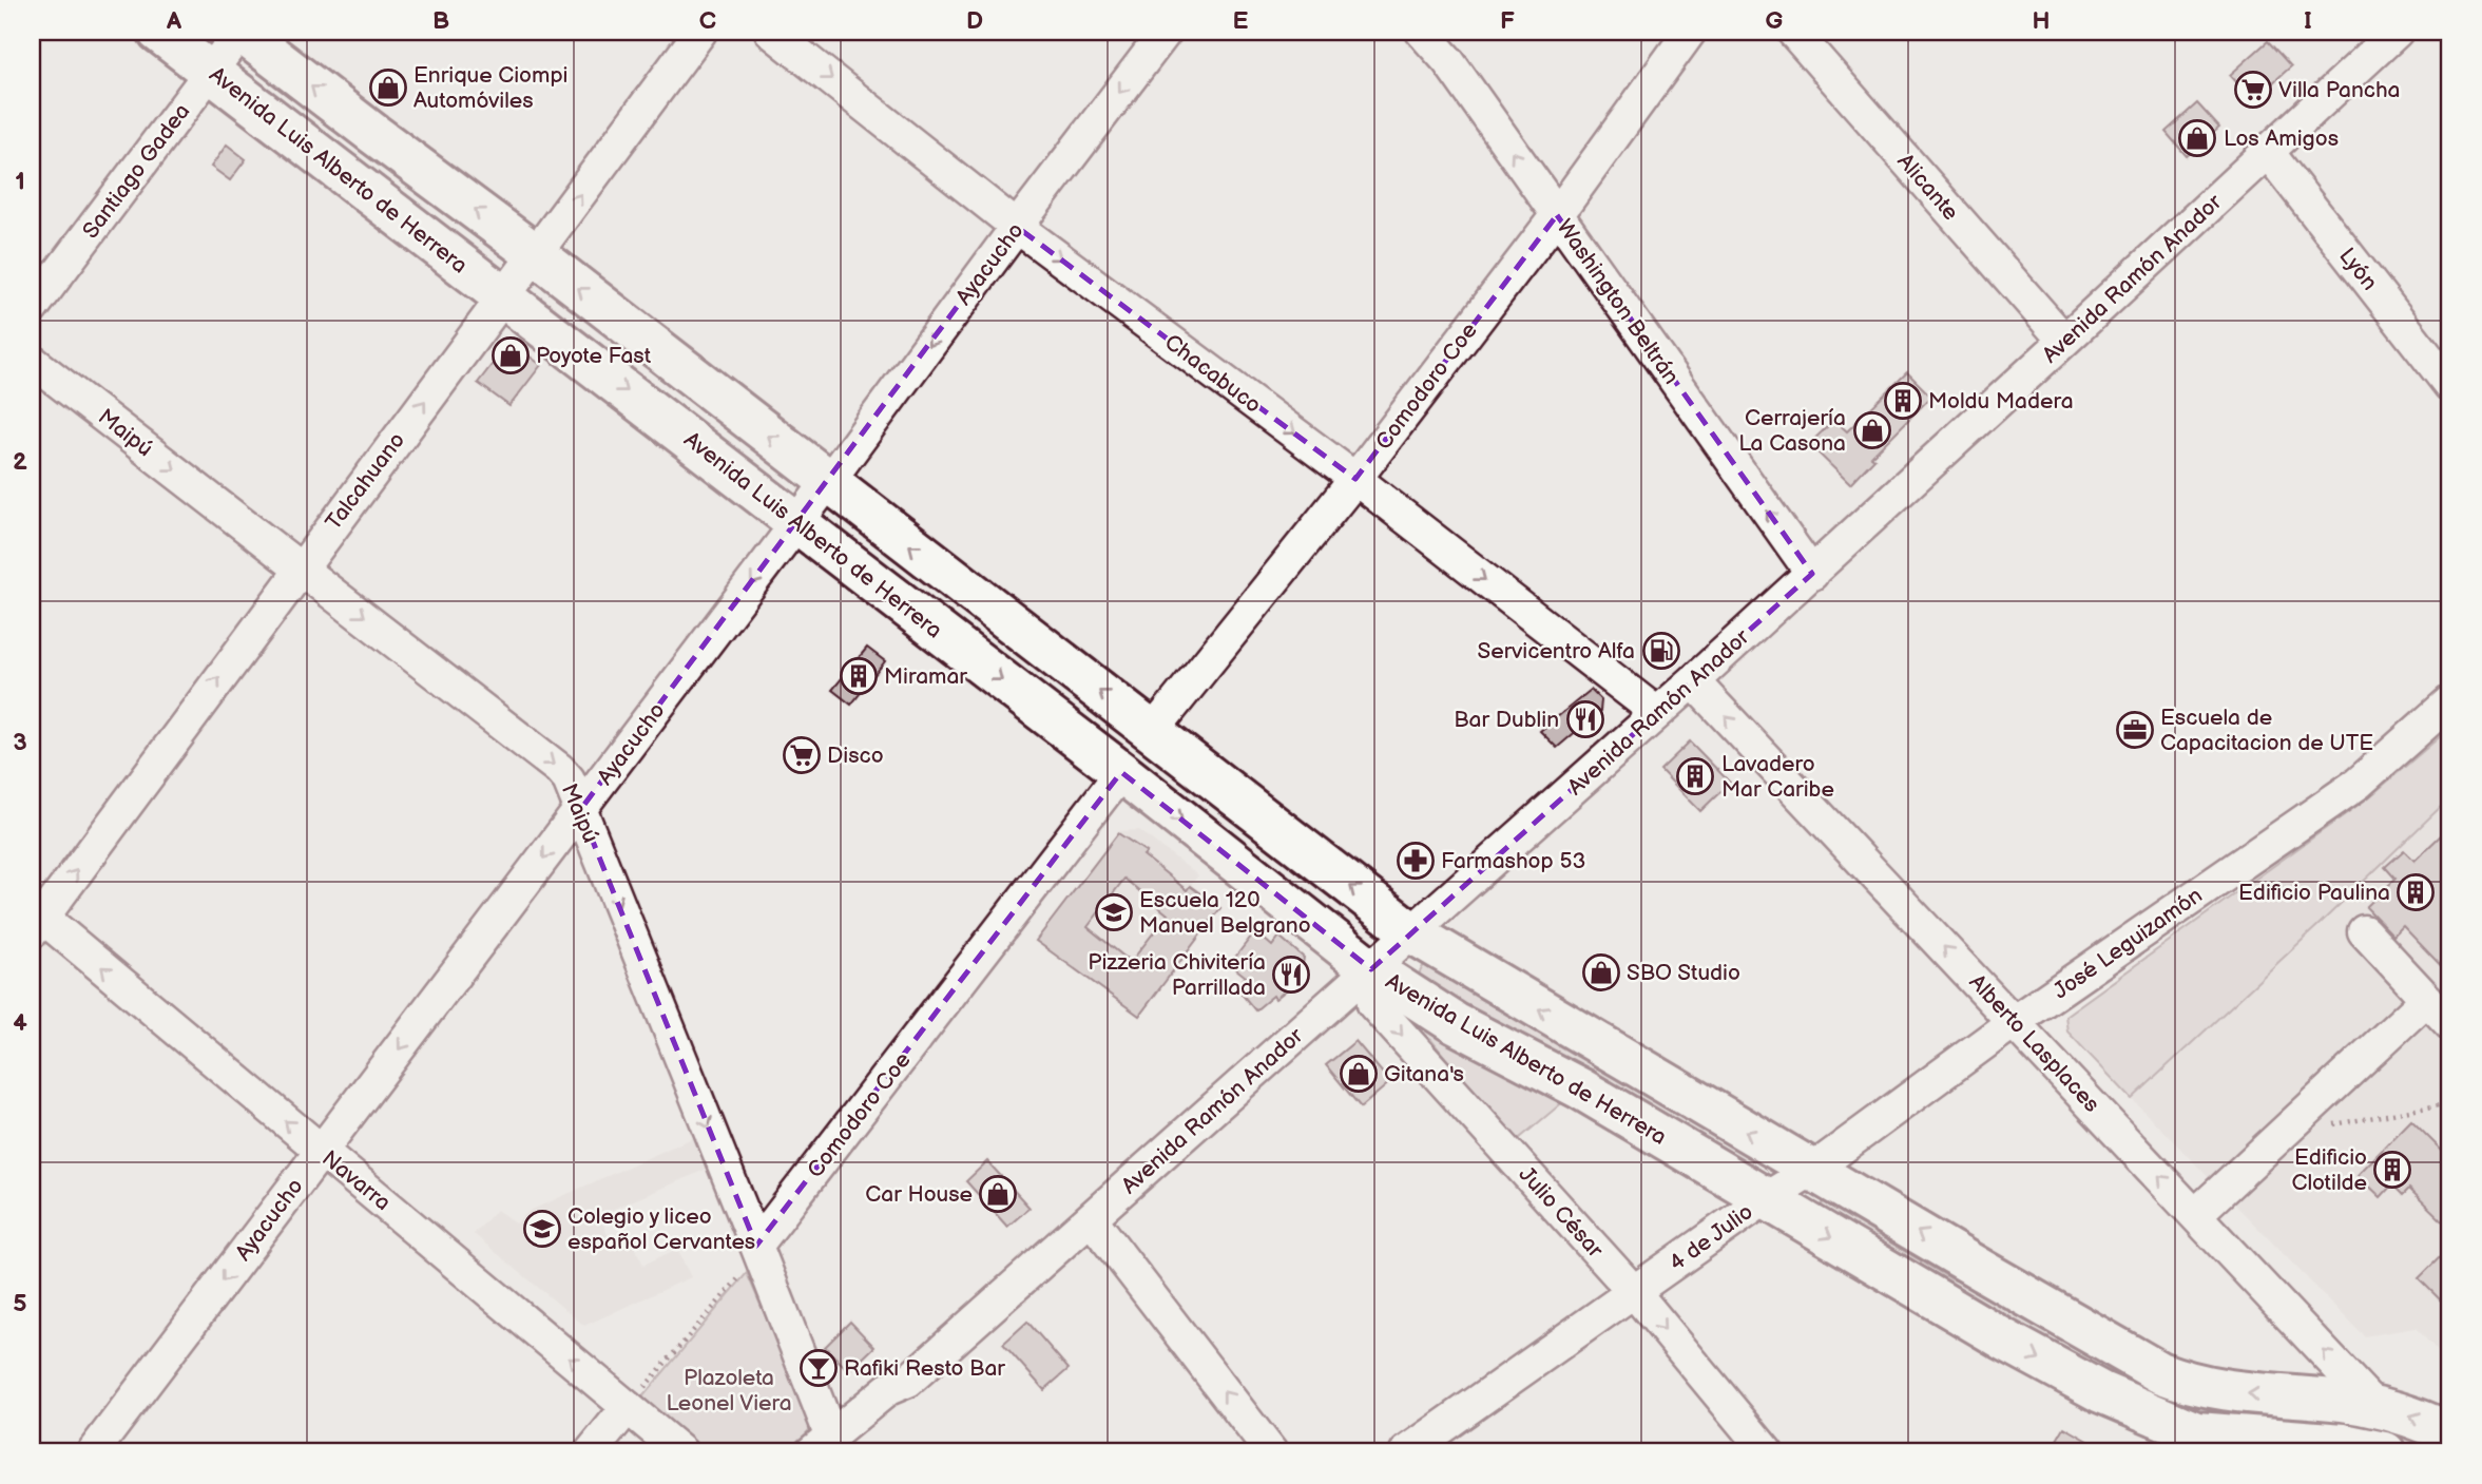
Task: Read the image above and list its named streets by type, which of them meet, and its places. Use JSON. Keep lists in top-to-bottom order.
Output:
{
  "streets": {
    "main road": ["Avenida Luis Alberto de Herrera"],
    "street": [
      "Santiago Gadea",
      "Alicante",
      "Ayacucho",
      "Lyón",
      "Avenida Ramón Anador",
      "Washington Beltrán",
      "Chacabuco",
      "Comodoro Coe",
      "Maipú",
      "Talcahuano",
      "José Leguizamón",
      "Alberto Lasplaces",
      "Navarra",
      "Julio César",
      "4 de Julio"
    ]
  },
  "crossings": [
    ["Avenida Luis Alberto de Herrera", "Santiago Gadea"],
    ["Avenida Luis Alberto de Herrera", "Ayacucho"],
    ["Avenida Luis Alberto de Herrera", "Avenida Ramón Anador"],
    ["Avenida Luis Alberto de Herrera", "Comodoro Coe"],
    ["Avenida Luis Alberto de Herrera", "Talcahuano"],
    ["Avenida Luis Alberto de Herrera", "Julio César"],
    ["Avenida Luis Alberto de Herrera", "4 de Julio"],
    ["Alicante", "Avenida Ramón Anador"],
    ["Ayacucho", "Chacabuco"],
    ["Ayacucho", "Maipú"],
    ["Ayacucho", "Navarra"],
    ["Lyón", "Avenida Ramón Anador"],
    ["Avenida Ramón Anador", "Washington Beltrán"],
    ["Avenida Ramón Anador", "Chacabuco"],
    ["Avenida Ramón Anador", "Maipú"],
    ["Avenida Ramón Anador", "Alberto Lasplaces"],
    ["Avenida Ramón Anador", "Julio César"],
    ["Washington Beltrán", "Comodoro Coe"],
    ["Chacabuco", "Comodoro Coe"],
    ["Comodoro Coe", "Maipú"],
    ["Maipú", "Talcahuano"],
    ["Talcahuano", "Navarra"],
    ["José Leguizamón", "Alberto Lasplaces"],
    ["José Leguizamón", "4 de Julio"],
    ["Alberto Lasplaces", "4 de Julio"],
    ["Julio César", "4 de Julio"]
  ],
  "one_way": [
    "Ayacucho",
    "Washington Beltrán",
    "Chacabuco",
    "Maipú",
    "Talcahuano",
    "Alberto Lasplaces",
    "Navarra",
    "Julio César"
  ],
  "parks": ["Plazoleta Leonel Viera"],
  "places": {
    "shop": [
      "Enrique Ciompi Automóviles",
      "Los Amigos",
      "Poyote Fast",
      "Cerrajería La Casona",
      "SBO Studio",
      "Gitana's",
      "Car House"
    ],
    "supermarket": ["Villa Pancha", "Disco"],
    "building": [
      "Moldu Madera",
      "Miramar",
      "Lavadero Mar Caribe",
      "Edificio Paulina",
      "Edificio Clotilde"
    ],
    "fuel station": ["Servicentro Alfa"],
    "restaurant": ["Bar Dublin", "Pizzeria Chivitería Parrillada"],
    "office": ["Escuela de Capacitacion de UTE"],
    "pharmacy": ["Farmashop 53"],
    "school or university": ["Escuela 120 Manuel Belgrano", "Colegio y liceo español Cervantes"],
    "bar": ["Rafiki Resto Bar"]
  },
  "grid": {
    "columns": [
      "A",
      "B",
      "C",
      "D",
      "E",
      "F",
      "G",
      "H",
      "I"
    ],
    "rows": [
      "1",
      "2",
      "3",
      "4",
      "5"
    ]
  }
}
